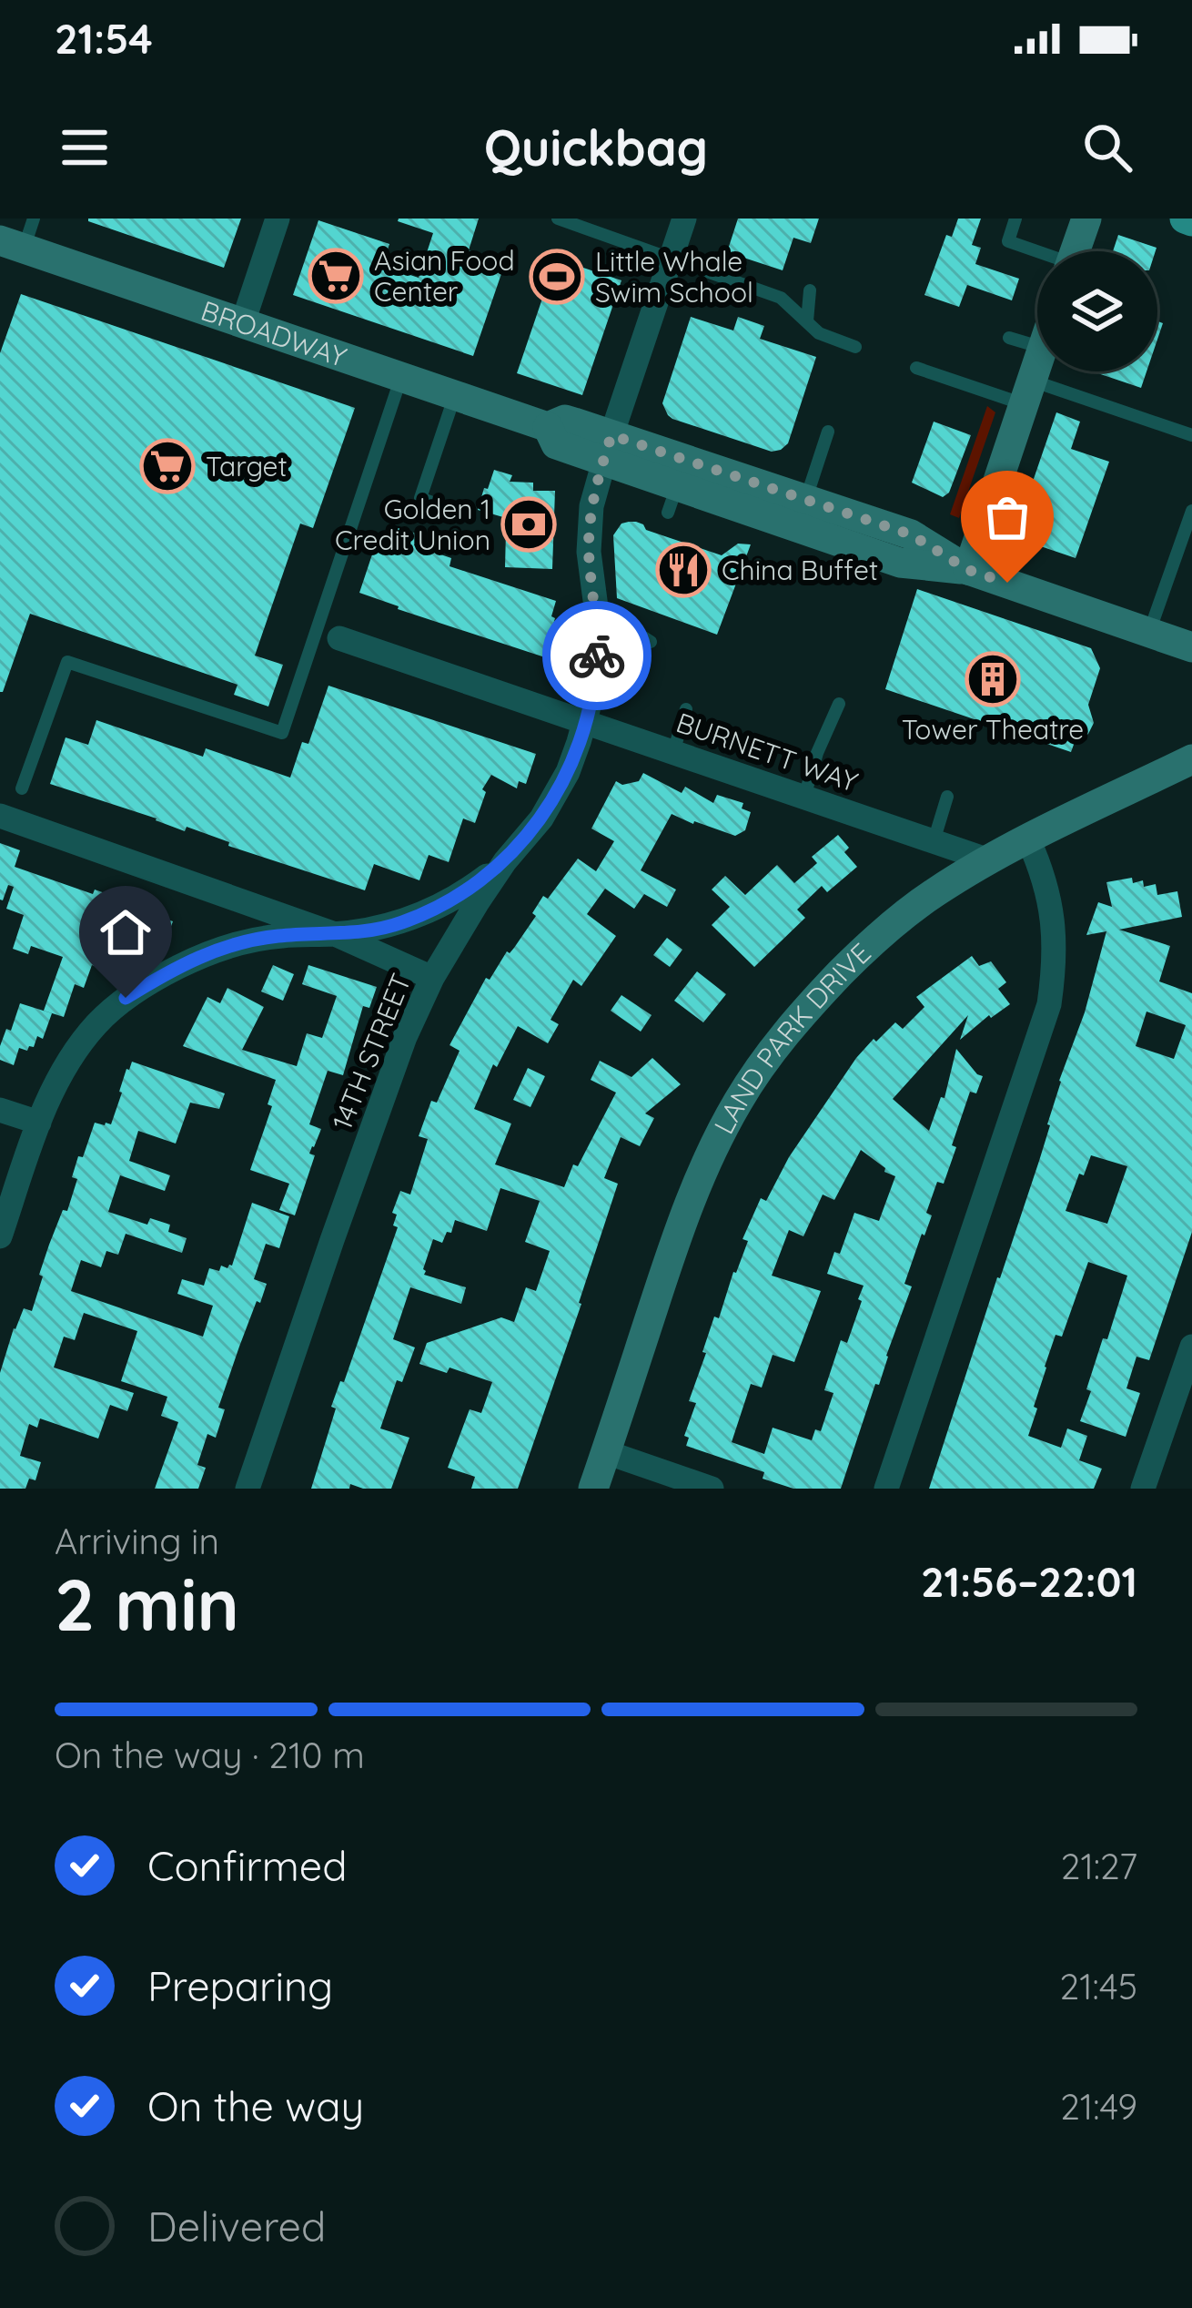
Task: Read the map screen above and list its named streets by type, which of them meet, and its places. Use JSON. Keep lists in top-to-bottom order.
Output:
{
  "streets": {
    "main road": ["BROADWAY", "LAND PARK DRIVE"],
    "street": ["BURNETT WAY", "14TH STREET"]
  },
  "crossings": [
    ["BROADWAY", "14TH STREET"],
    ["BURNETT WAY", "LAND PARK DRIVE"],
    ["BURNETT WAY", "14TH STREET"]
  ],
  "places": {
    "supermarket": ["Asian Food Center", "Target"],
    "sports": ["Little Whale Swim School"],
    "bank": ["Golden 1 Credit Union"],
    "restaurant": ["China Buffet"],
    "building": ["Tower Theatre"]
  },
  "page": {
    "status": "21:54",
    "header": "Quickbag",
    "heading": ["2 min", "Arriving in", "21:56–22:01"],
    "bar": "On the way · 210 m",
    "list": [
      ["Confirmed", "21:27"],
      ["Preparing", "21:45"],
      ["On the way", "21:49"],
      "Delivered"
    ]
  }
}
